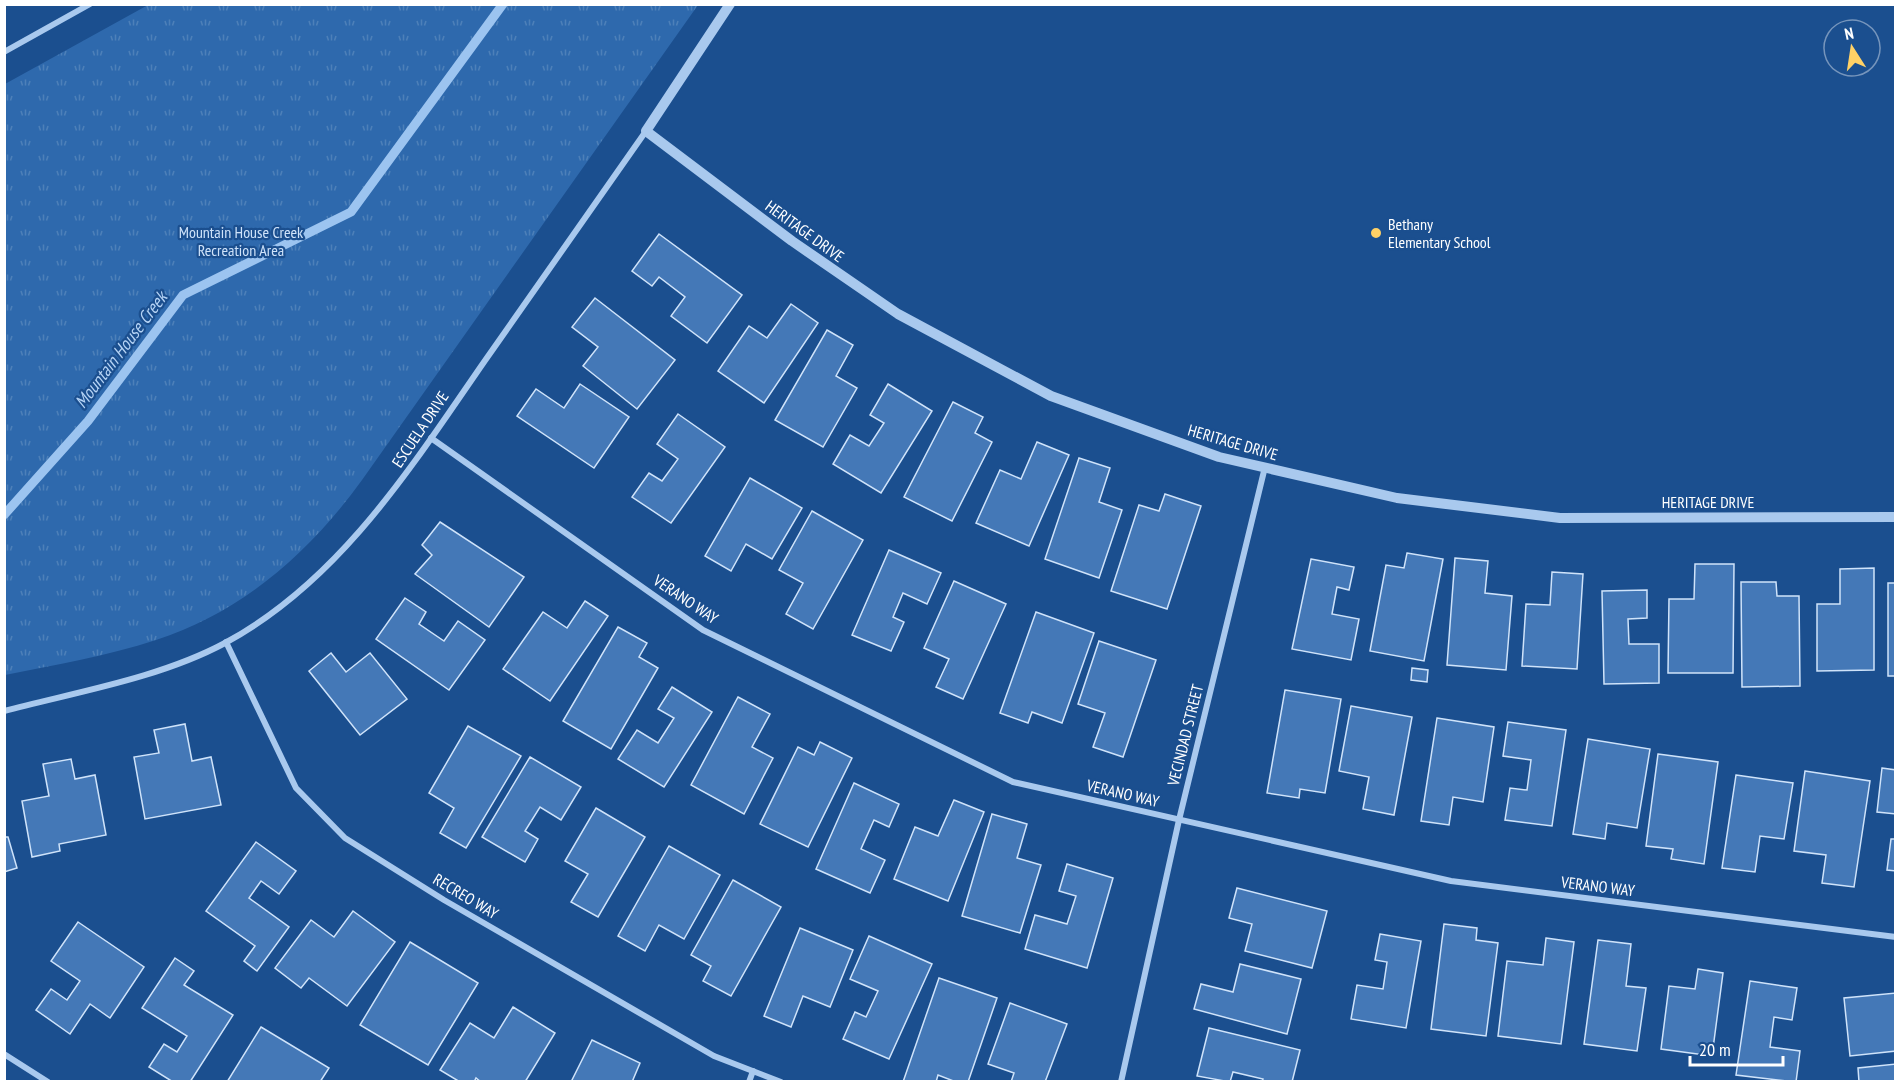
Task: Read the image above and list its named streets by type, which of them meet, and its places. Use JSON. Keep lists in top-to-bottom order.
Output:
{
  "streets": {
    "street": [
      "HERITAGE DRIVE",
      "ESCUELA DRIVE",
      "VERANO WAY",
      "VECINDAD STREET",
      "RECREO WAY"
    ]
  },
  "crossings": [
    ["HERITAGE DRIVE", "ESCUELA DRIVE"],
    ["HERITAGE DRIVE", "VECINDAD STREET"],
    ["ESCUELA DRIVE", "VERANO WAY"],
    ["ESCUELA DRIVE", "RECREO WAY"],
    ["VERANO WAY", "VECINDAD STREET"]
  ],
  "water": ["Mountain House Creek"],
  "parks": ["Mountain House Creek Recreation Area"],
  "places": ["Bethany Elementary School"],
  "scale_bar": "20 m",
  "north": "top"
}
